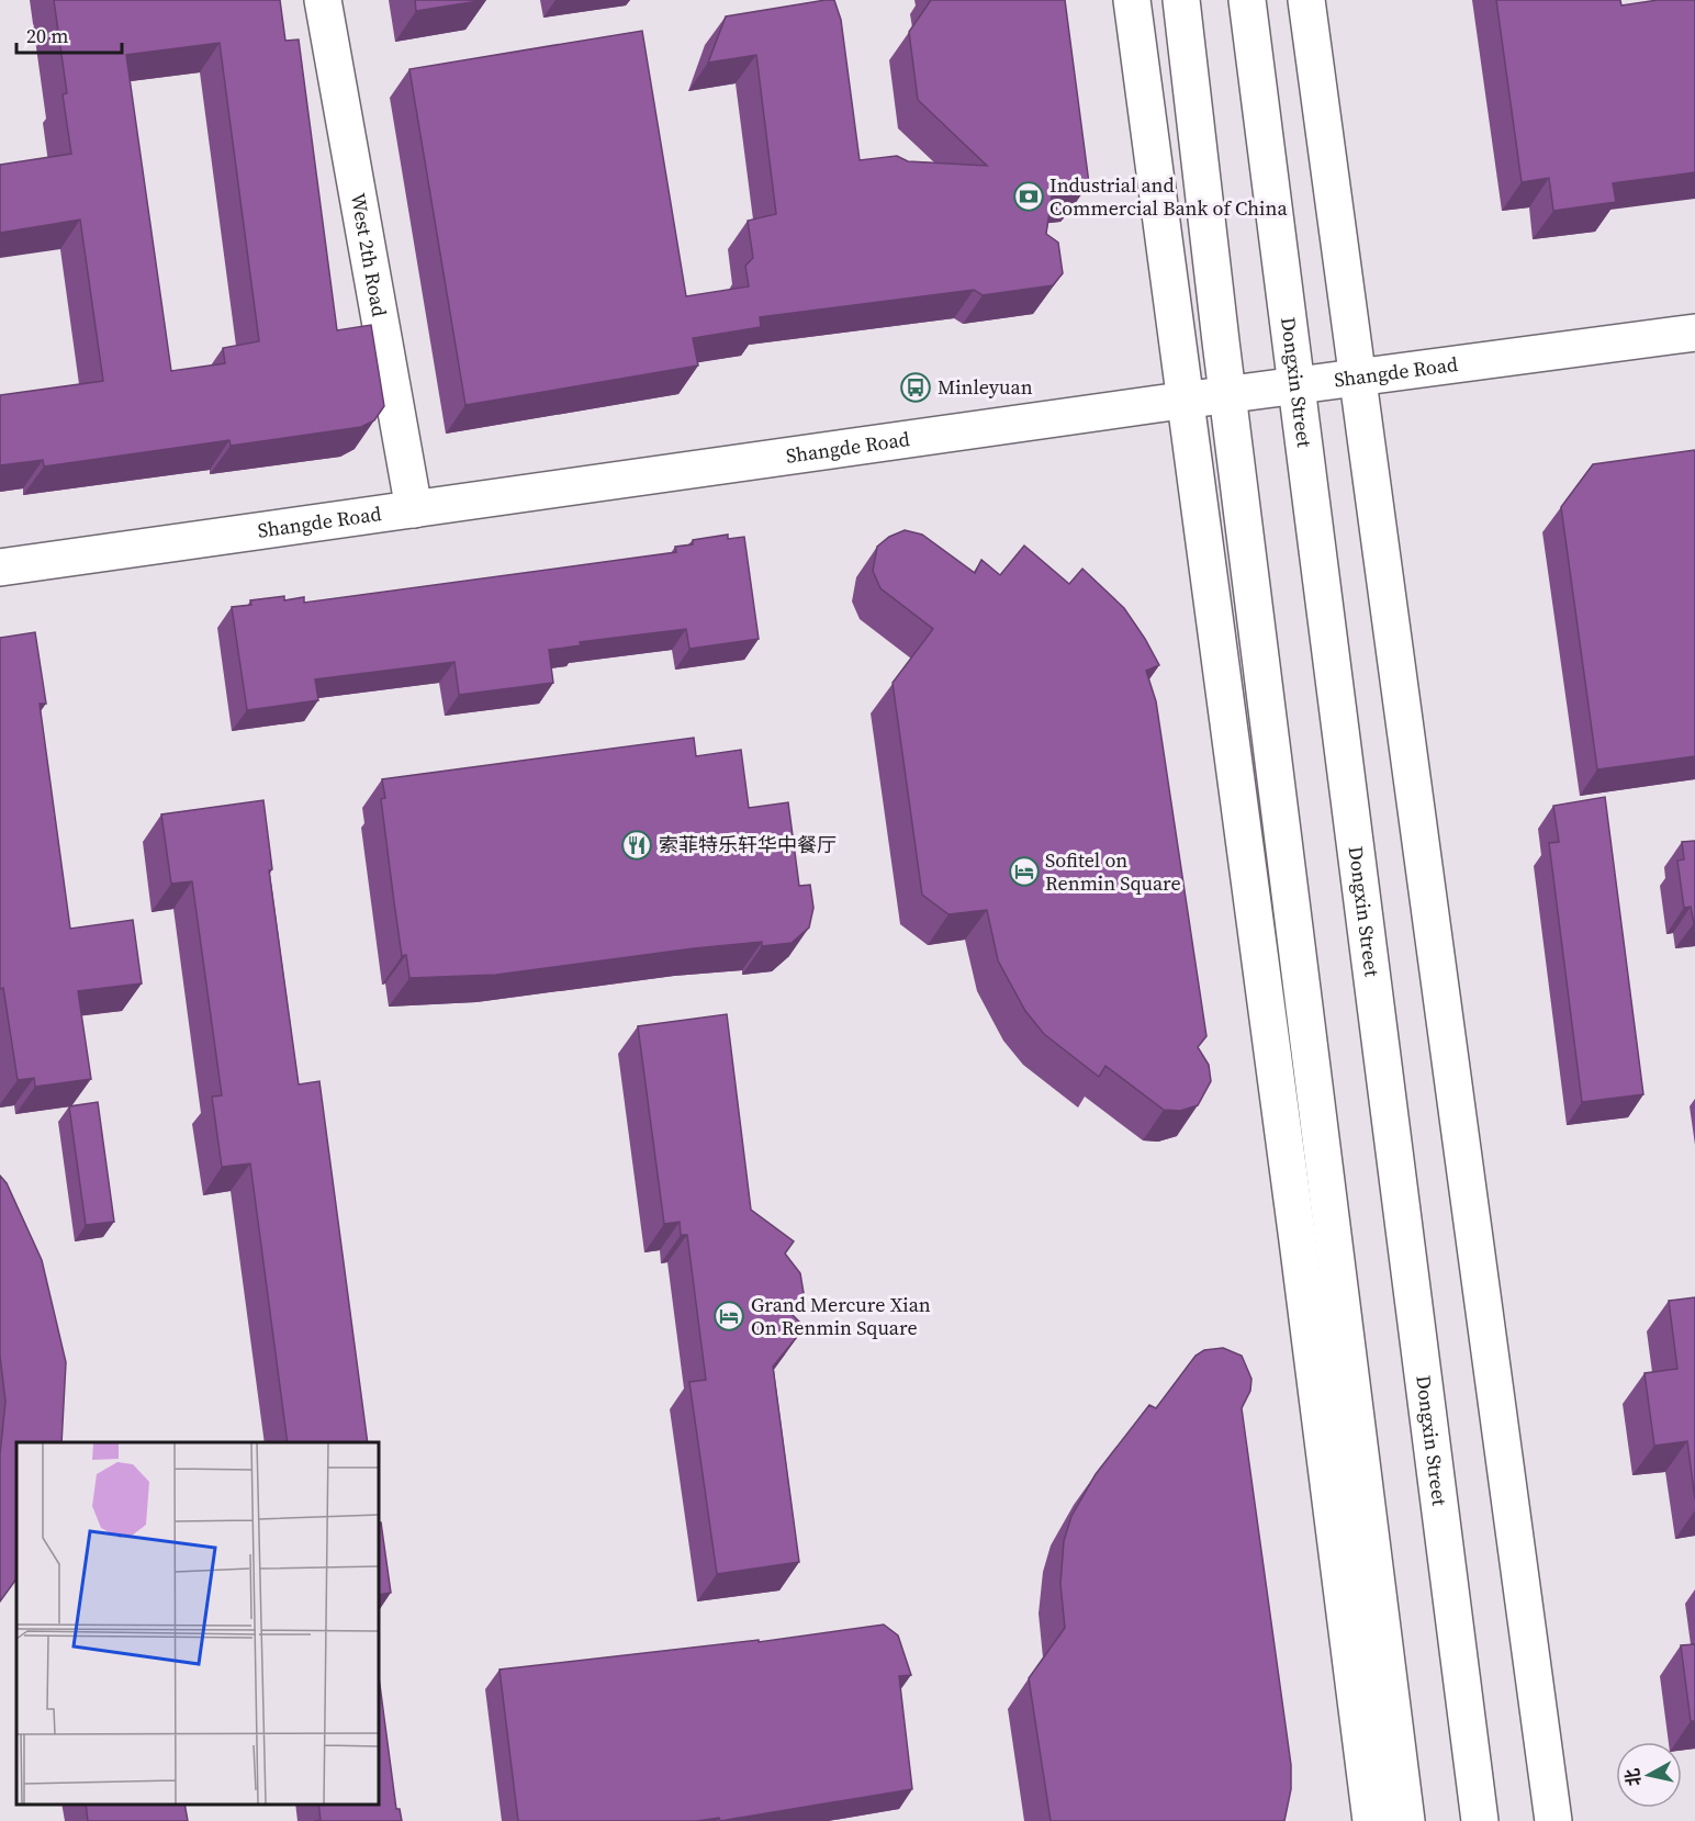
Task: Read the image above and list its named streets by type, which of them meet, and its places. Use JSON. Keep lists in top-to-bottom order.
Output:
{
  "streets": {
    "street": ["West 2th Road", "Shangde Road", "Dongxin Street"]
  },
  "crossings": [
    ["West 2th Road", "Shangde Road"],
    ["Shangde Road", "Dongxin Street"]
  ],
  "places": {
    "bank": ["Industrial and Commercial Bank of China"],
    "bus stop": ["Minleyuan"],
    "restaurant": ["索菲特乐轩华中餐厅"],
    "hotel": ["Sofitel on Renmin Square", "Grand Mercure Xian On Renmin Square"]
  },
  "scale_bar": "20 m",
  "north": "left"
}
